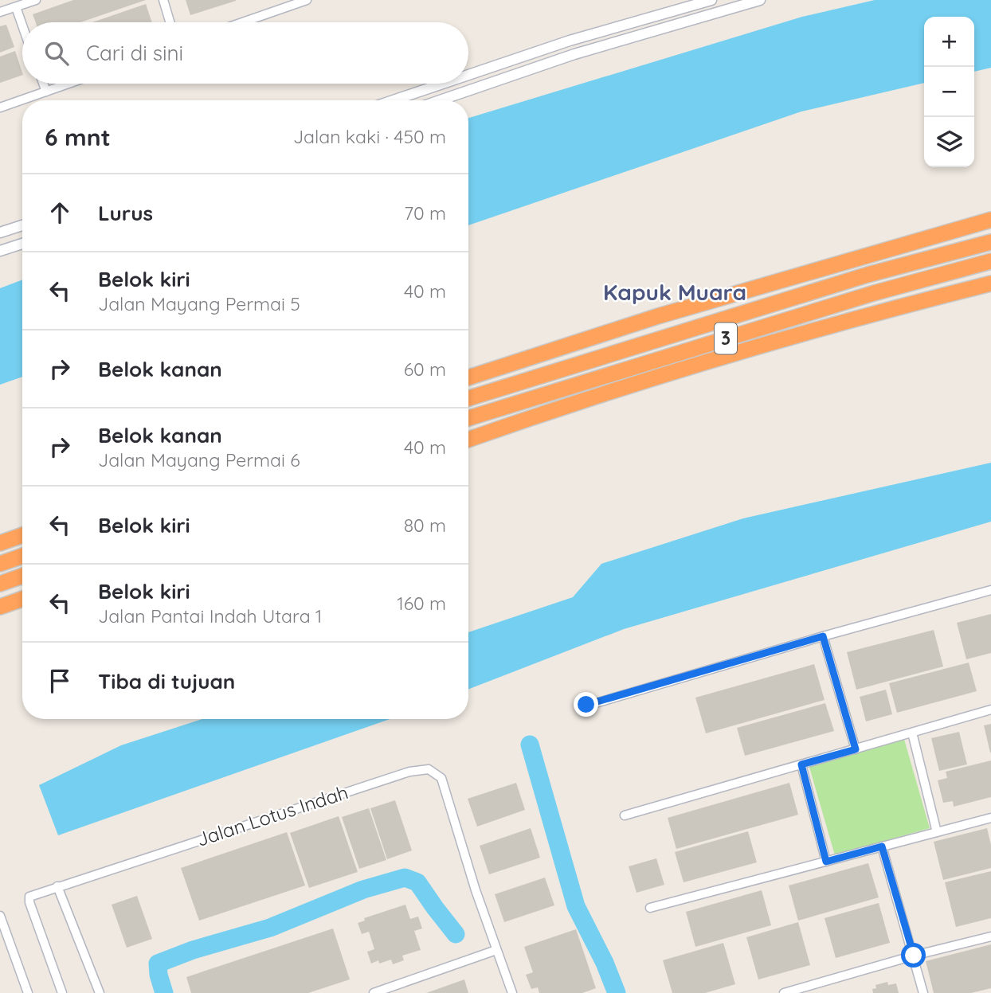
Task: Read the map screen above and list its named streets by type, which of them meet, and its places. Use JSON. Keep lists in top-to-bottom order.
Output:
{
  "streets": {
    "highway": ["3"],
    "street": ["Jalan Lotus Indah"]
  },
  "districts": ["Kapuk Muara"],
  "page": {
    "map_buttons": ["+", "−"],
    "search": "Cari di sini",
    "heading": ["6 mnt", "Jalan kaki · 450 m"],
    "list": [
      ["Lurus", "70 m"],
      ["Belok kiri", "Jalan Mayang Permai 5", "40 m"],
      ["Belok kanan", "60 m"],
      ["Belok kanan", "Jalan Mayang Permai 6", "40 m"],
      ["Belok kiri", "80 m"],
      ["Belok kiri", "Jalan Pantai Indah Utara 1", "160 m"],
      "Tiba di tujuan"
    ]
  }
}
